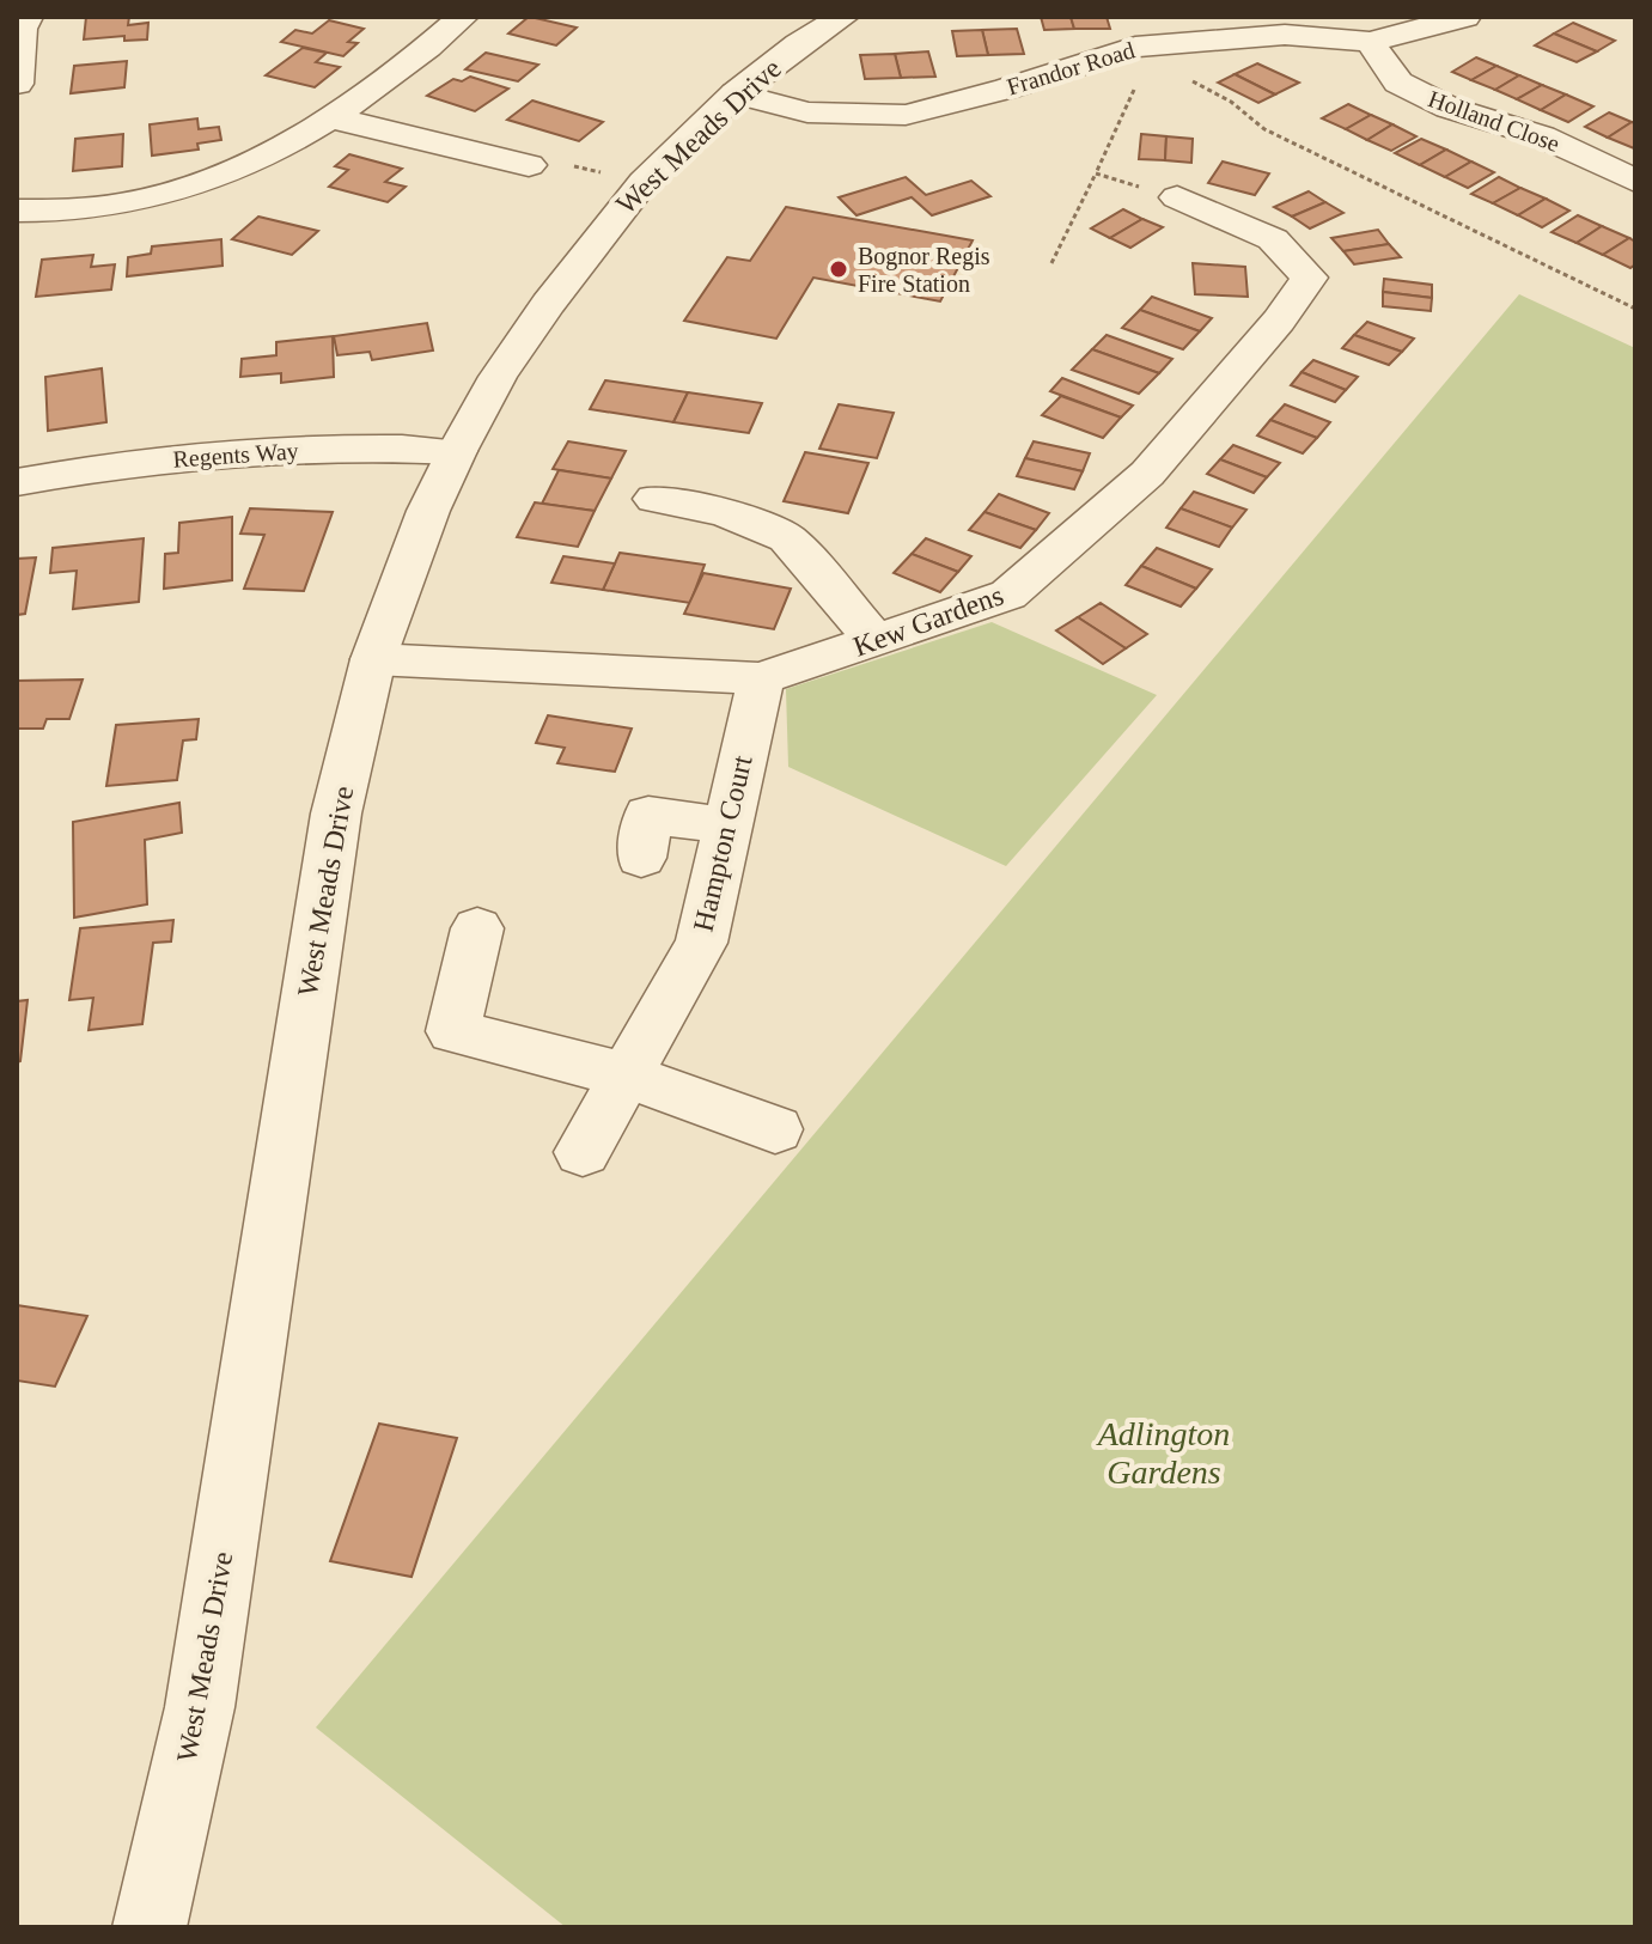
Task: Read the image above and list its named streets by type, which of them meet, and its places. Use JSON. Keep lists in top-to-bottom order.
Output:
{
  "streets": {
    "street": [
      "Frandor Road",
      "Holland Close",
      "West Meads Drive",
      "Regents Way",
      "Kew Gardens",
      "Hampton Court"
    ]
  },
  "crossings": [
    ["Frandor Road", "Holland Close"],
    ["Frandor Road", "West Meads Drive"],
    ["West Meads Drive", "Regents Way"],
    ["West Meads Drive", "Kew Gardens"],
    ["Kew Gardens", "Hampton Court"]
  ],
  "parks": ["Adlington Gardens"],
  "places": ["Bognor Regis Fire Station"]
}
